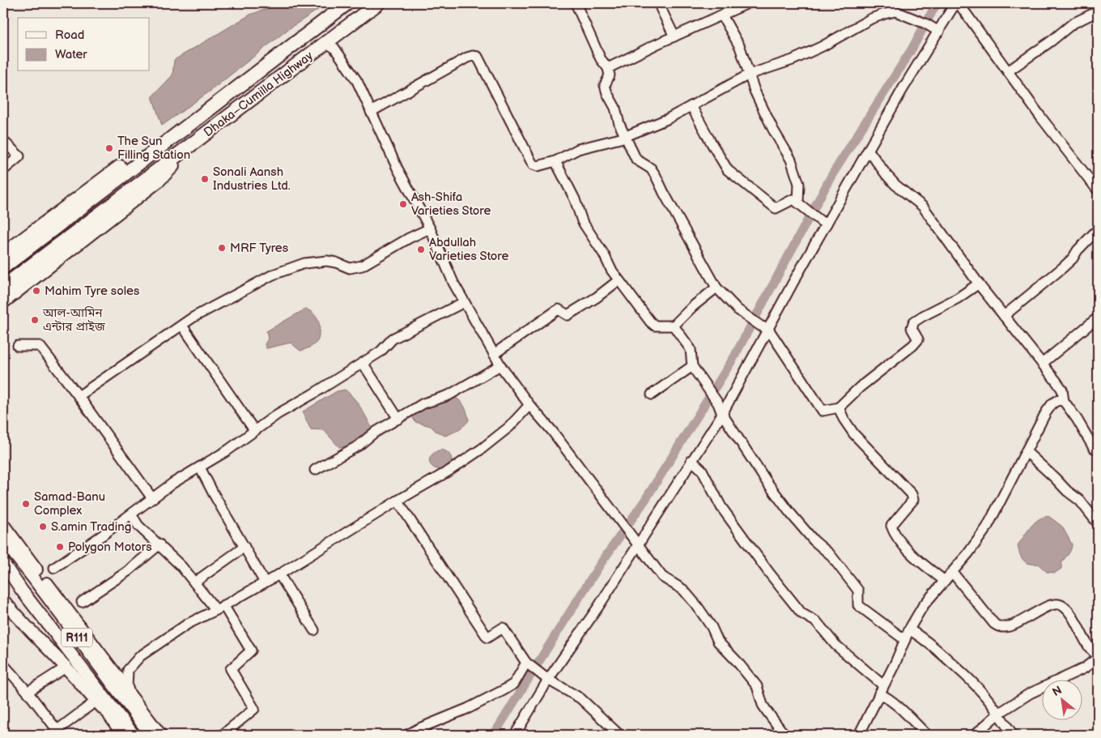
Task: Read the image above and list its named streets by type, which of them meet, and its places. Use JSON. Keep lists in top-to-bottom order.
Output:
{
  "streets": {
    "highway": ["Dhaka–Cumilla Highway"],
    "main road": ["R111"]
  },
  "places": [
    "The Sun Filling Station",
    "Sonali Aansh Industries Ltd.",
    "Ash-Shifa Varieties Store",
    "MRF Tyres",
    "Abdullah Varieties Store",
    "Mahim Tyre soles",
    "আল-আমিন এন্টার প্রাইজ",
    "Samad-Banu Complex",
    "S.amin Trading",
    "Polygon Motors"
  ],
  "legend": ["Road", "Water"],
  "north": "top left"
}
